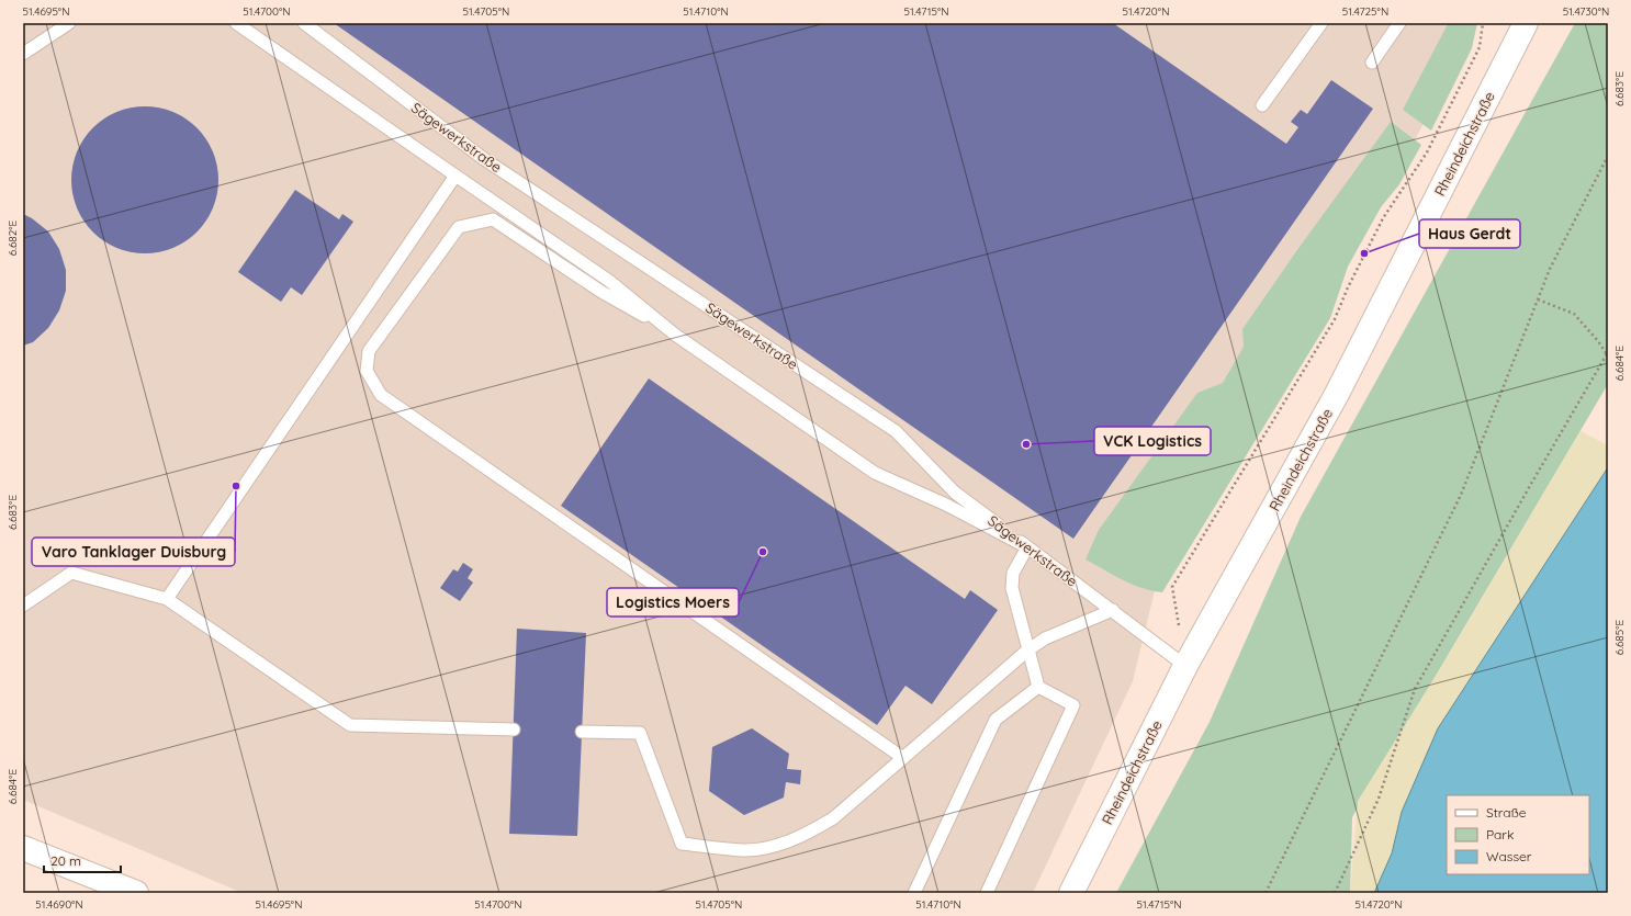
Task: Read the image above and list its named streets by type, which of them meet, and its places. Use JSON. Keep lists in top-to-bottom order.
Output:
{
  "streets": {
    "main road": ["Rheindeichstraße"],
    "lane": ["Sägewerkstraße"]
  },
  "crossings": [
    ["Sägewerkstraße", "Rheindeichstraße"]
  ],
  "places": [
    "Haus Gerdt",
    "VCK Logistics",
    "Varo Tanklager Duisburg",
    "Logistics Moers"
  ],
  "legend": ["Straße", "Park", "Wasser"],
  "scale_bar": "20 m",
  "coordinates": [
    "51.4695°N",
    "51.4700°N",
    "51.4705°N",
    "51.4710°N",
    "51.4715°N",
    "51.4720°N",
    "51.4725°N",
    "51.4730°N",
    "6.683°E",
    "6.682°E",
    "6.684°E",
    "6.685°E",
    "51.4690°N"
  ]
}
